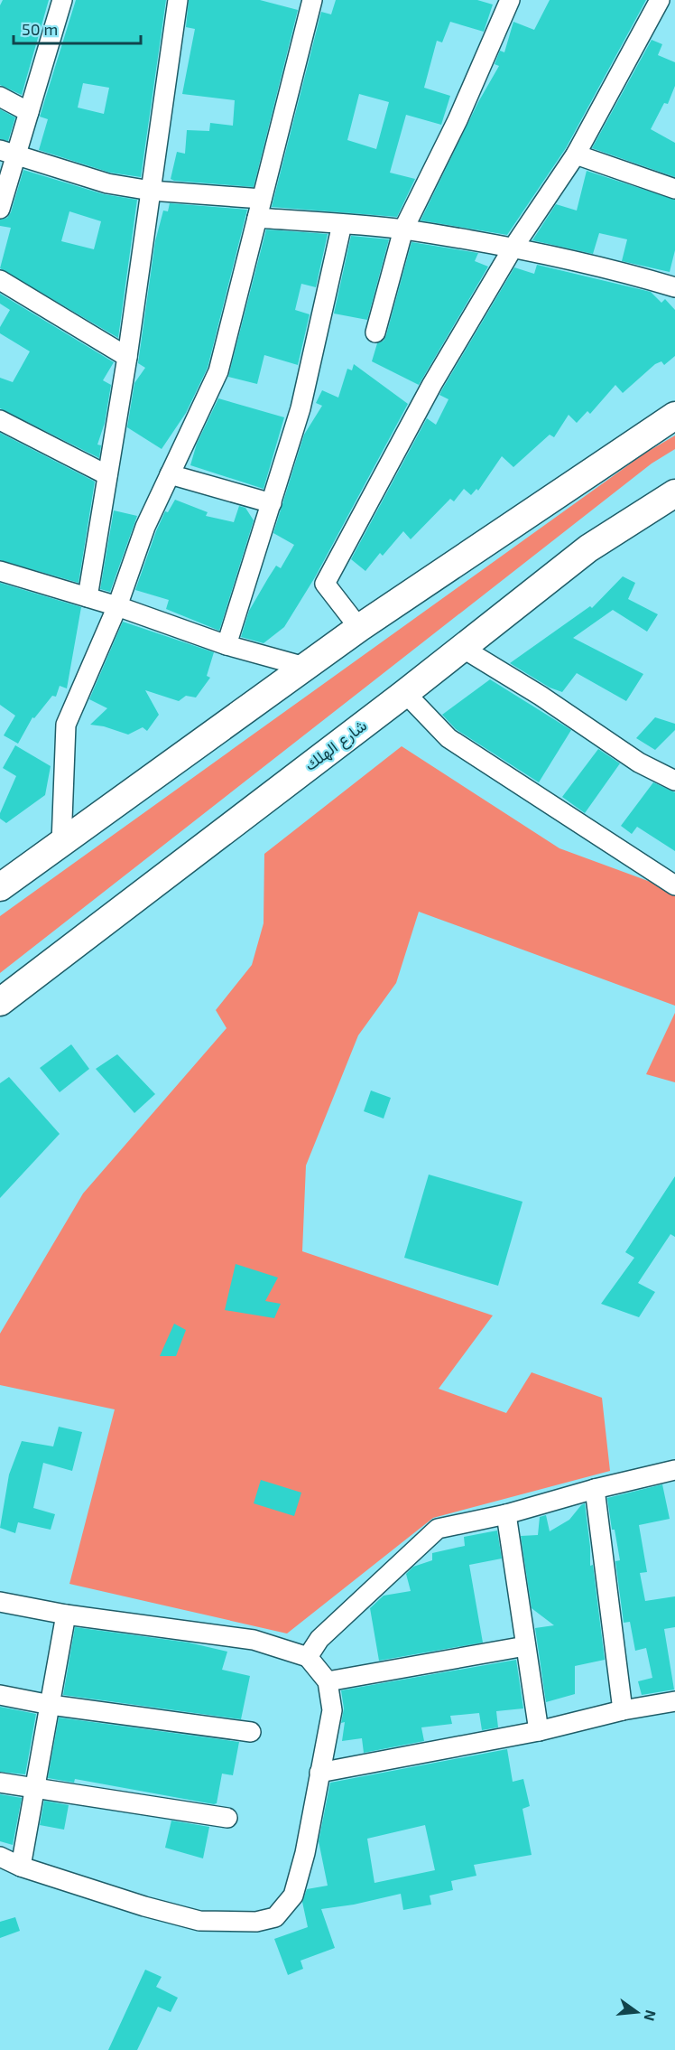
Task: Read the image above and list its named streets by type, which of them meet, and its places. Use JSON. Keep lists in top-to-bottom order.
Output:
{
  "streets": {
    "highway": ["شارع الهلك"]
  },
  "scale_bar": "50 m",
  "north": "right"
}
